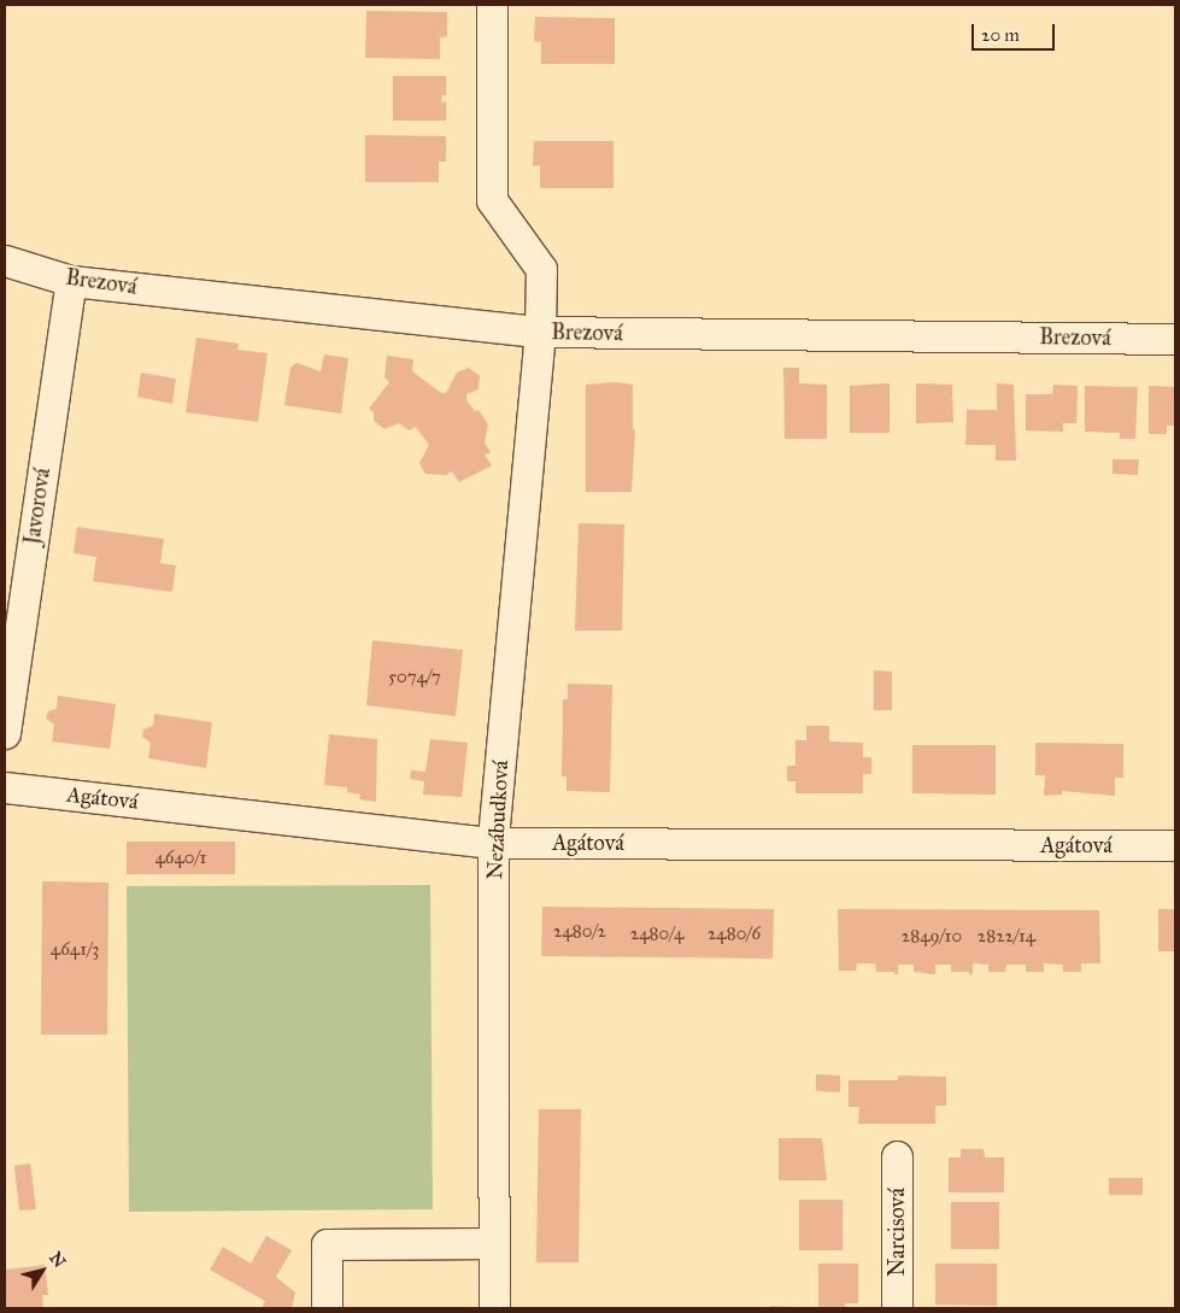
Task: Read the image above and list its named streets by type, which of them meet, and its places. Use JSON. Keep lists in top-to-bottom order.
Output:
{
  "streets": {
    "street": [
      "Brezová",
      "Javorová",
      "Agátová",
      "Nezábudková",
      "Narcisová"
    ]
  },
  "crossings": [
    ["Brezová", "Javorová"],
    ["Brezová", "Nezábudková"],
    ["Agátová", "Nezábudková"]
  ],
  "house_numbers": [
    "5074/7",
    "4640/1",
    "2480/2",
    "2480/4",
    "2480/6",
    "2849/10",
    "2822/14",
    "4641/3"
  ],
  "scale_bar": "20 m",
  "north": "top right"
}
